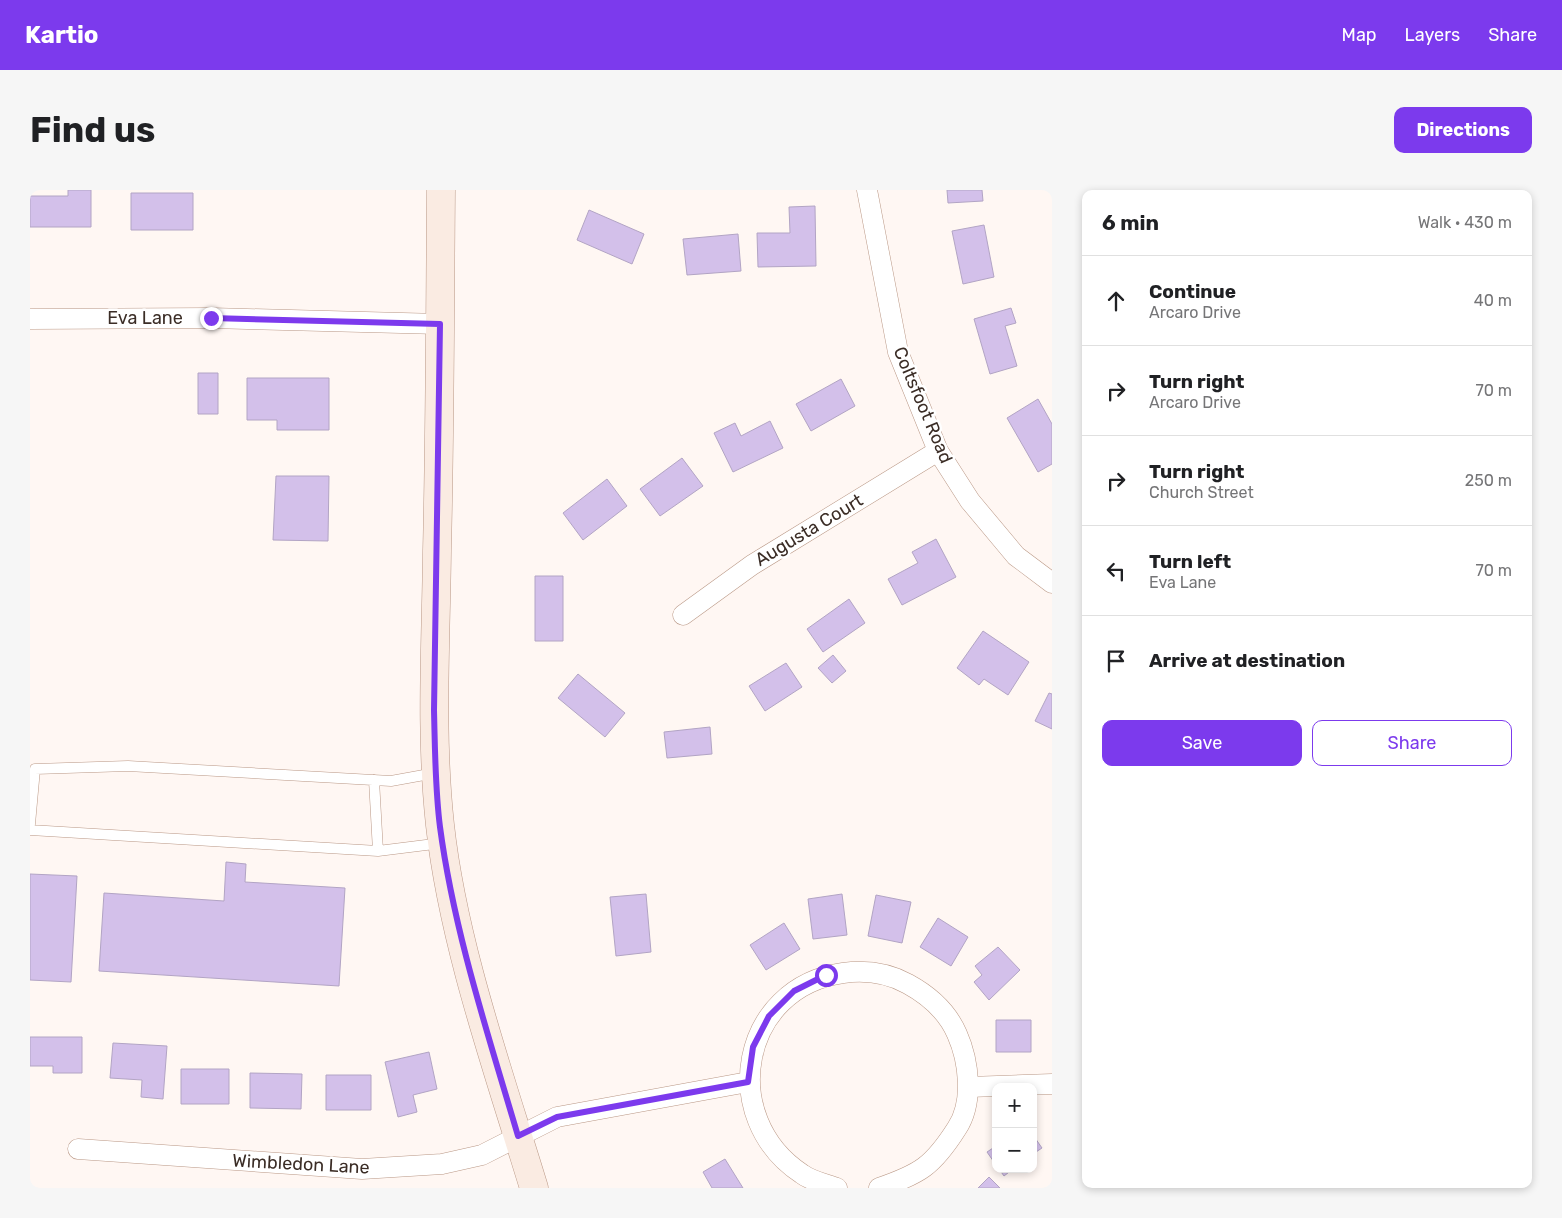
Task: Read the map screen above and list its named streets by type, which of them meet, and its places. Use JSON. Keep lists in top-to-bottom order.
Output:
{
  "streets": {
    "street": [
      "Eva Lane",
      "Coltsfoot Road",
      "Augusta Court",
      "Wimbledon Lane"
    ]
  },
  "crossings": [
    ["Coltsfoot Road", "Augusta Court"]
  ],
  "page": {
    "header": "Kartio",
    "nav": ["Map", "Layers", "Share"],
    "buttons": [
      "Directions",
      ["Save", "Share"]
    ],
    "title": "Find us",
    "heading": ["6 min", "Walk · 430 m"],
    "list": [
      ["Continue", "Arcaro Drive", "40 m"],
      ["Turn right", "Arcaro Drive", "70 m"],
      ["Turn right", "Church Street", "250 m"],
      ["Turn left", "Eva Lane", "70 m"],
      "Arrive at destination"
    ],
    "map_buttons": ["+", "−"]
  }
}
